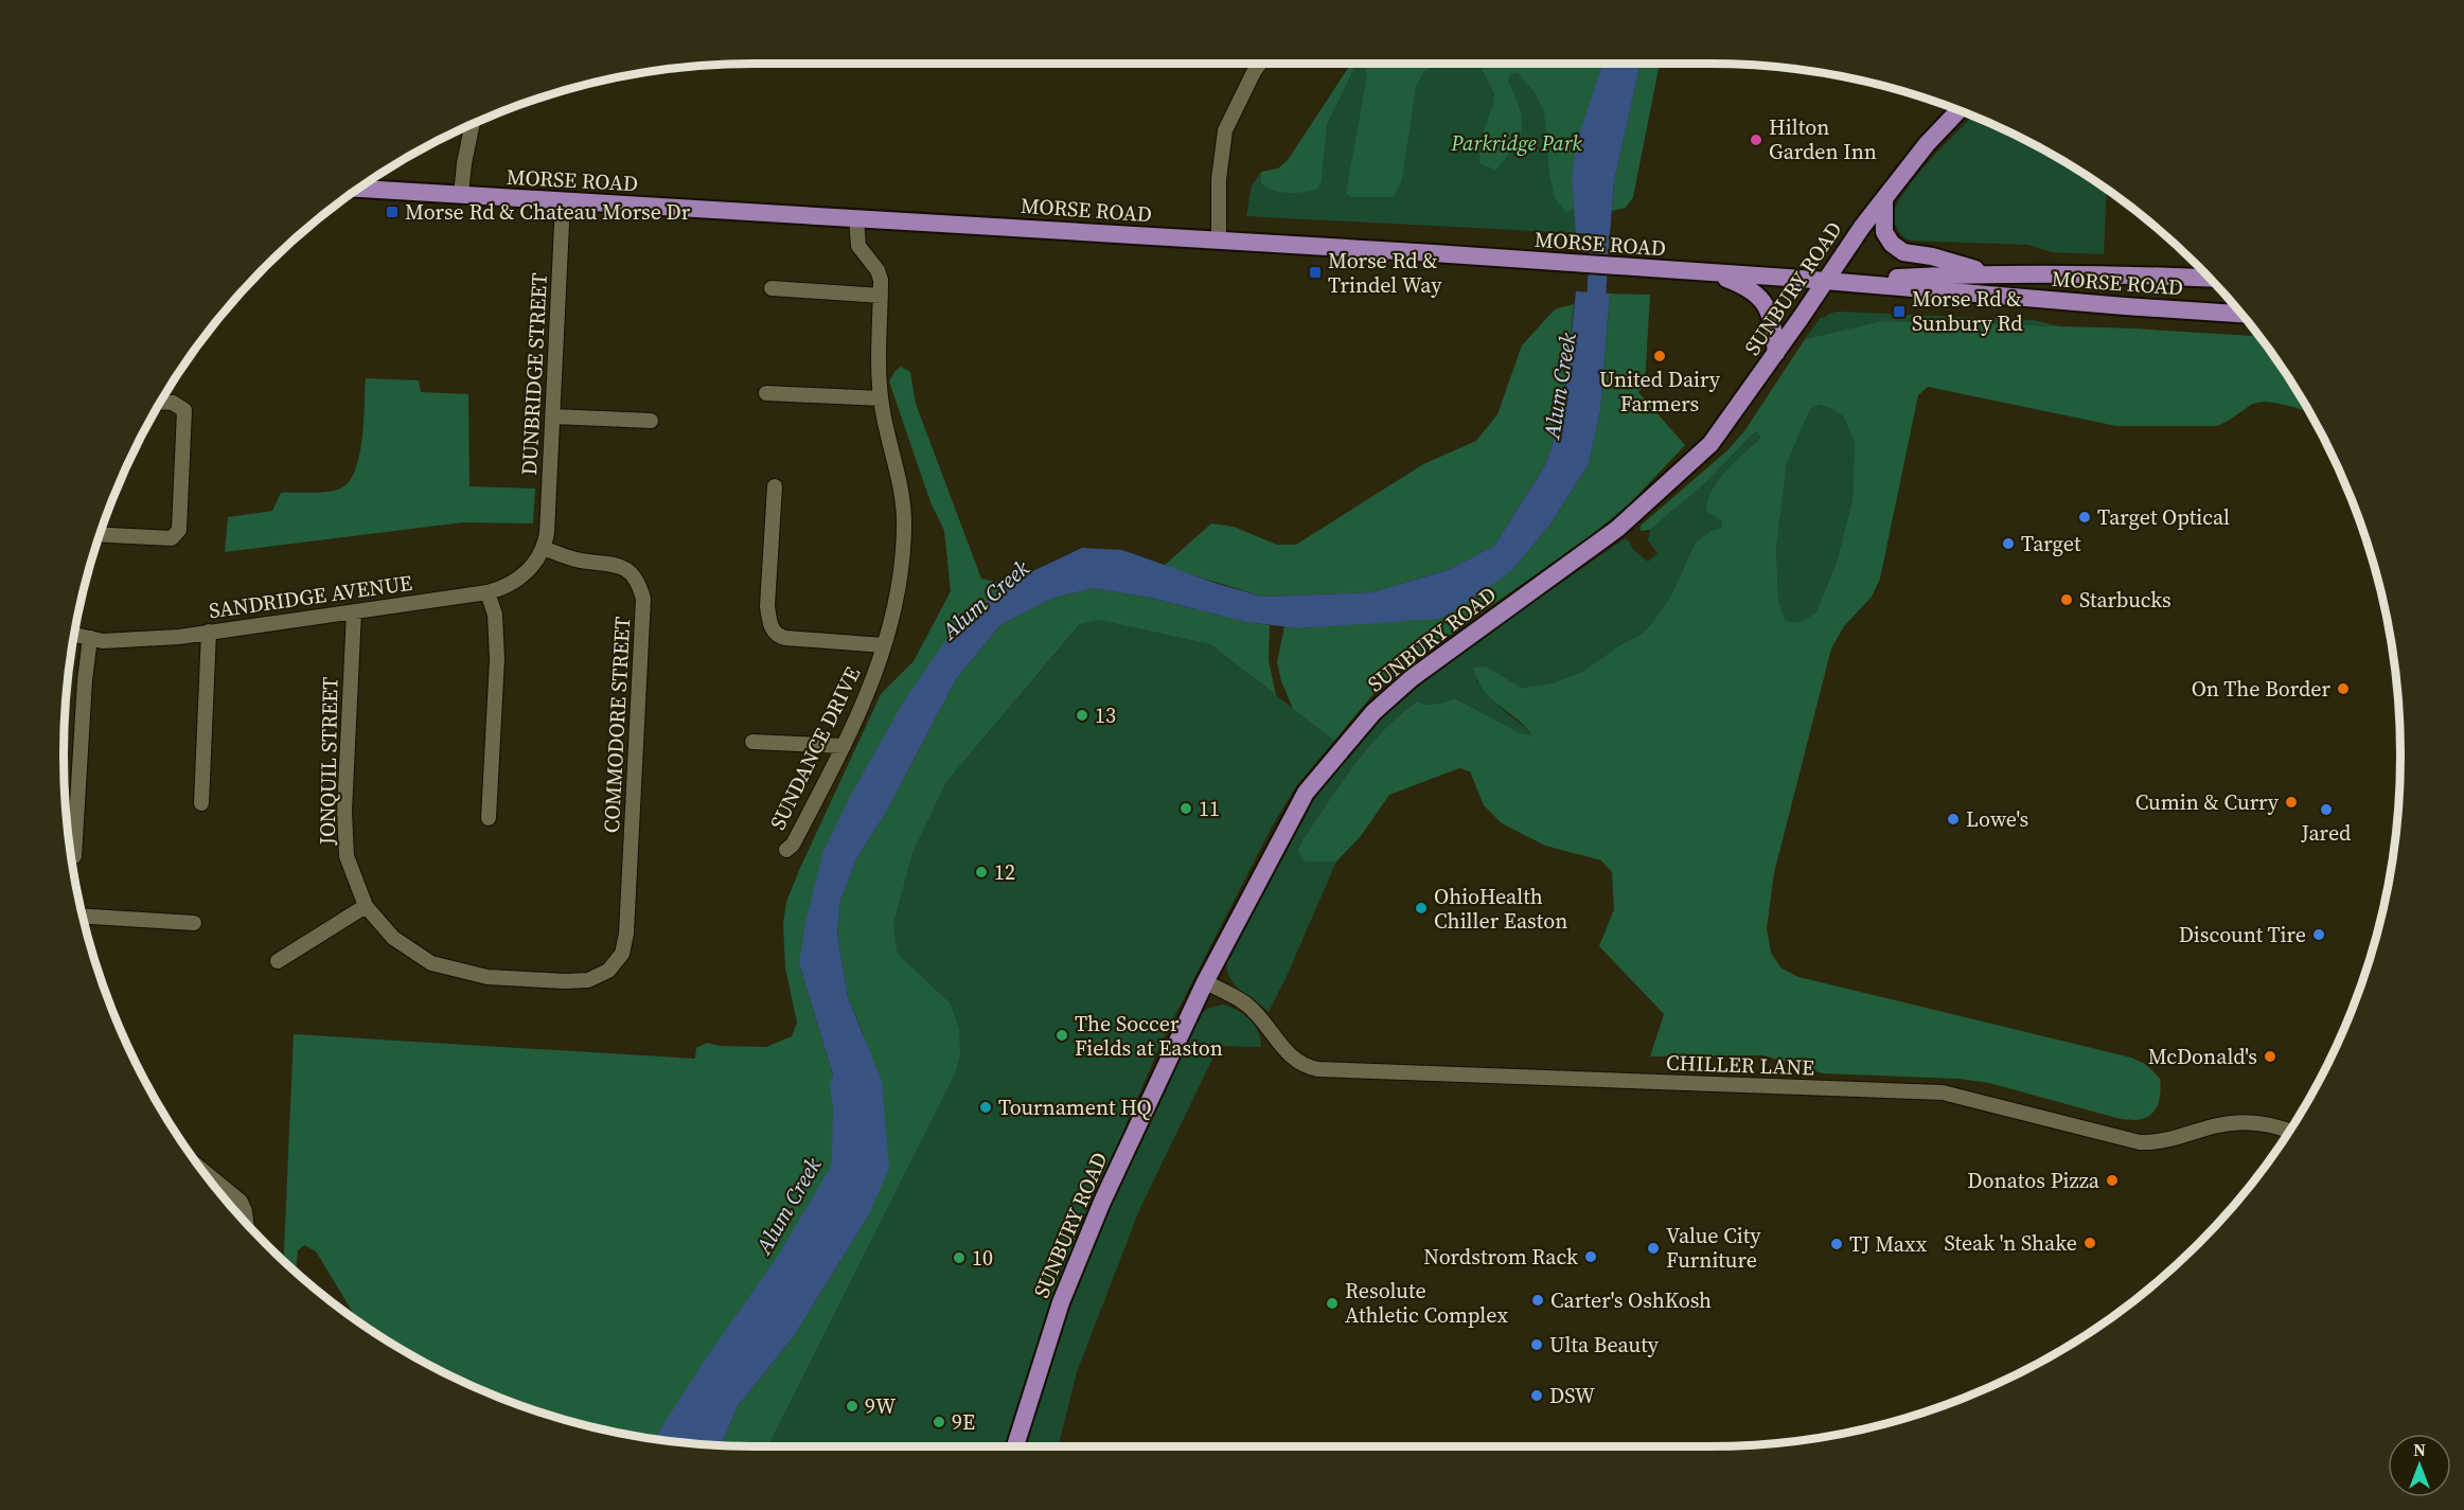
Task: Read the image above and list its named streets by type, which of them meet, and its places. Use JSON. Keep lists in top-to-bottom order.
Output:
{
  "streets": {
    "main road": ["MORSE ROAD", "SUNBURY ROAD"],
    "street": [
      "DUNBRIDGE STREET",
      "SANDRIDGE AVENUE",
      "COMMODORE STREET",
      "SUNDANCE DRIVE",
      "JONQUIL STREET",
      "CHILLER LANE"
    ]
  },
  "crossings": [
    ["MORSE ROAD", "SUNBURY ROAD"],
    ["MORSE ROAD", "DUNBRIDGE STREET"],
    ["MORSE ROAD", "SUNDANCE DRIVE"],
    ["SUNBURY ROAD", "CHILLER LANE"],
    ["DUNBRIDGE STREET", "SANDRIDGE AVENUE"],
    ["DUNBRIDGE STREET", "COMMODORE STREET"],
    ["SANDRIDGE AVENUE", "COMMODORE STREET"],
    ["SANDRIDGE AVENUE", "JONQUIL STREET"],
    ["COMMODORE STREET", "JONQUIL STREET"]
  ],
  "water": ["Alum Creek"],
  "parks": ["Parkridge Park"],
  "places": {
    "other": [
      "Hilton Garden Inn",
      "United Dairy Farmers",
      "Target Optical",
      "Target",
      "Starbucks",
      "On The Border",
      "13",
      "Cumin & Curry",
      "11",
      "Jared",
      "Lowe's",
      "12",
      "OhioHealth Chiller Easton",
      "Discount Tire",
      "The Soccer Fields at Easton",
      "McDonald's",
      "Tournament HQ",
      "Donatos Pizza",
      "Steak 'n Shake",
      "TJ Maxx",
      "Value City Furniture",
      "Nordstrom Rack",
      "10",
      "Carter's OshKosh",
      "Resolute Athletic Complex",
      "Ulta Beauty",
      "DSW",
      "9W",
      "9E"
    ],
    "transit": ["Morse Rd & Chateau Morse Dr", "Morse Rd & Trindel Way", "Morse Rd & Sunbury Rd"]
  },
  "north": "top"
}
